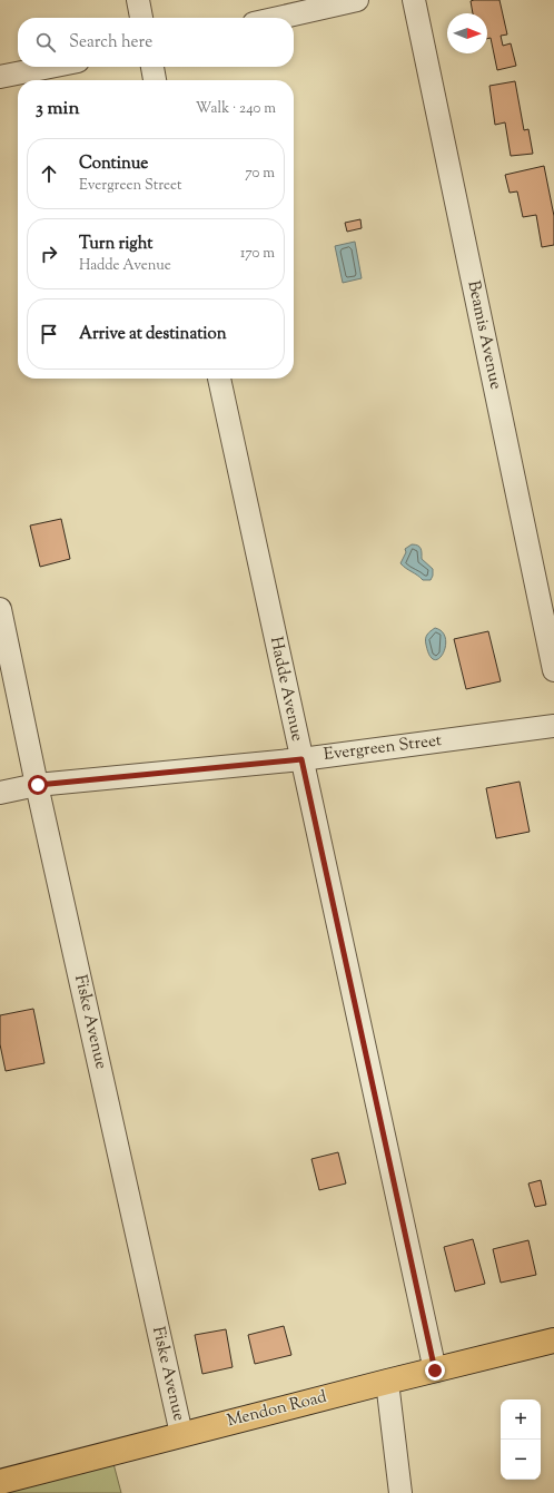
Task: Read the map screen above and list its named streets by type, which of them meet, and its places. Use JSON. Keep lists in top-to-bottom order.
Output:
{
  "streets": {
    "main road": ["Mendon Road"],
    "street": [
      "Beamis Avenue",
      "Hadde Avenue",
      "Evergreen Street",
      "Fiske Avenue"
    ]
  },
  "crossings": [
    ["Hadde Avenue", "Evergreen Street"],
    ["Hadde Avenue", "Mendon Road"],
    ["Evergreen Street", "Fiske Avenue"],
    ["Fiske Avenue", "Mendon Road"]
  ],
  "north": "right",
  "page": {
    "search": "Search here",
    "heading": ["3 min", "Walk · 240 m"],
    "list": [
      ["Continue", "Evergreen Street", "70 m"],
      ["Turn right", "Hadde Avenue", "170 m"],
      "Arrive at destination"
    ],
    "map_buttons": ["+", "−"]
  }
}
